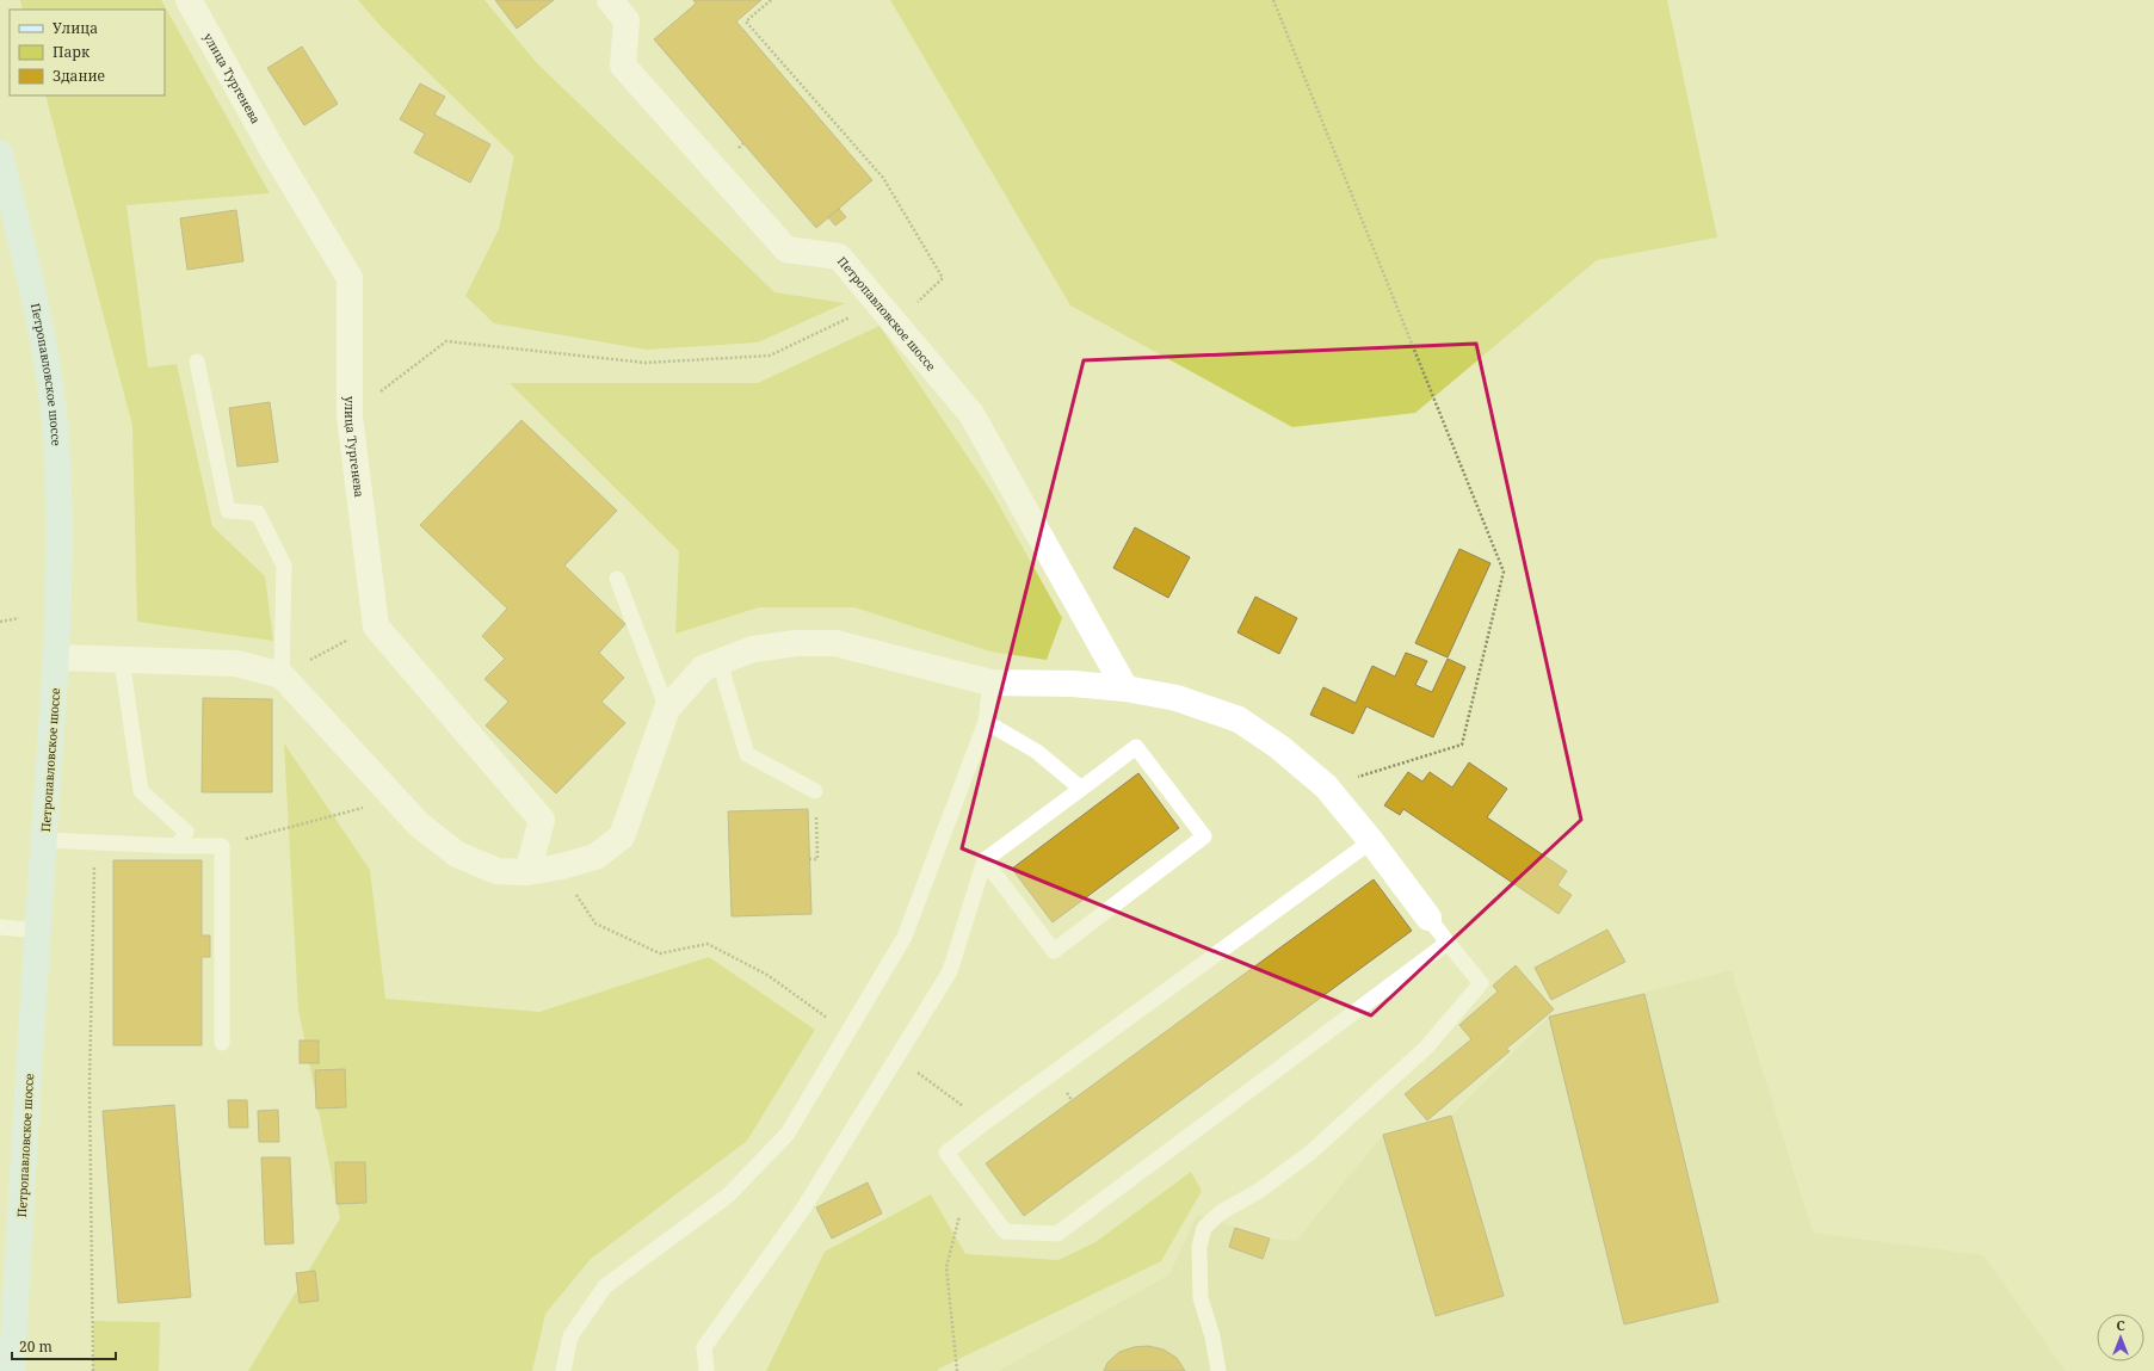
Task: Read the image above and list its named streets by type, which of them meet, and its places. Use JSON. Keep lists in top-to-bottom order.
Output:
{
  "streets": {
    "main road": ["Петропавловское шоссе"],
    "street": ["улица Тургенева"]
  },
  "legend": ["Улица", "Парк", "Здание"],
  "scale_bar": "20 m",
  "north": "top"
}
